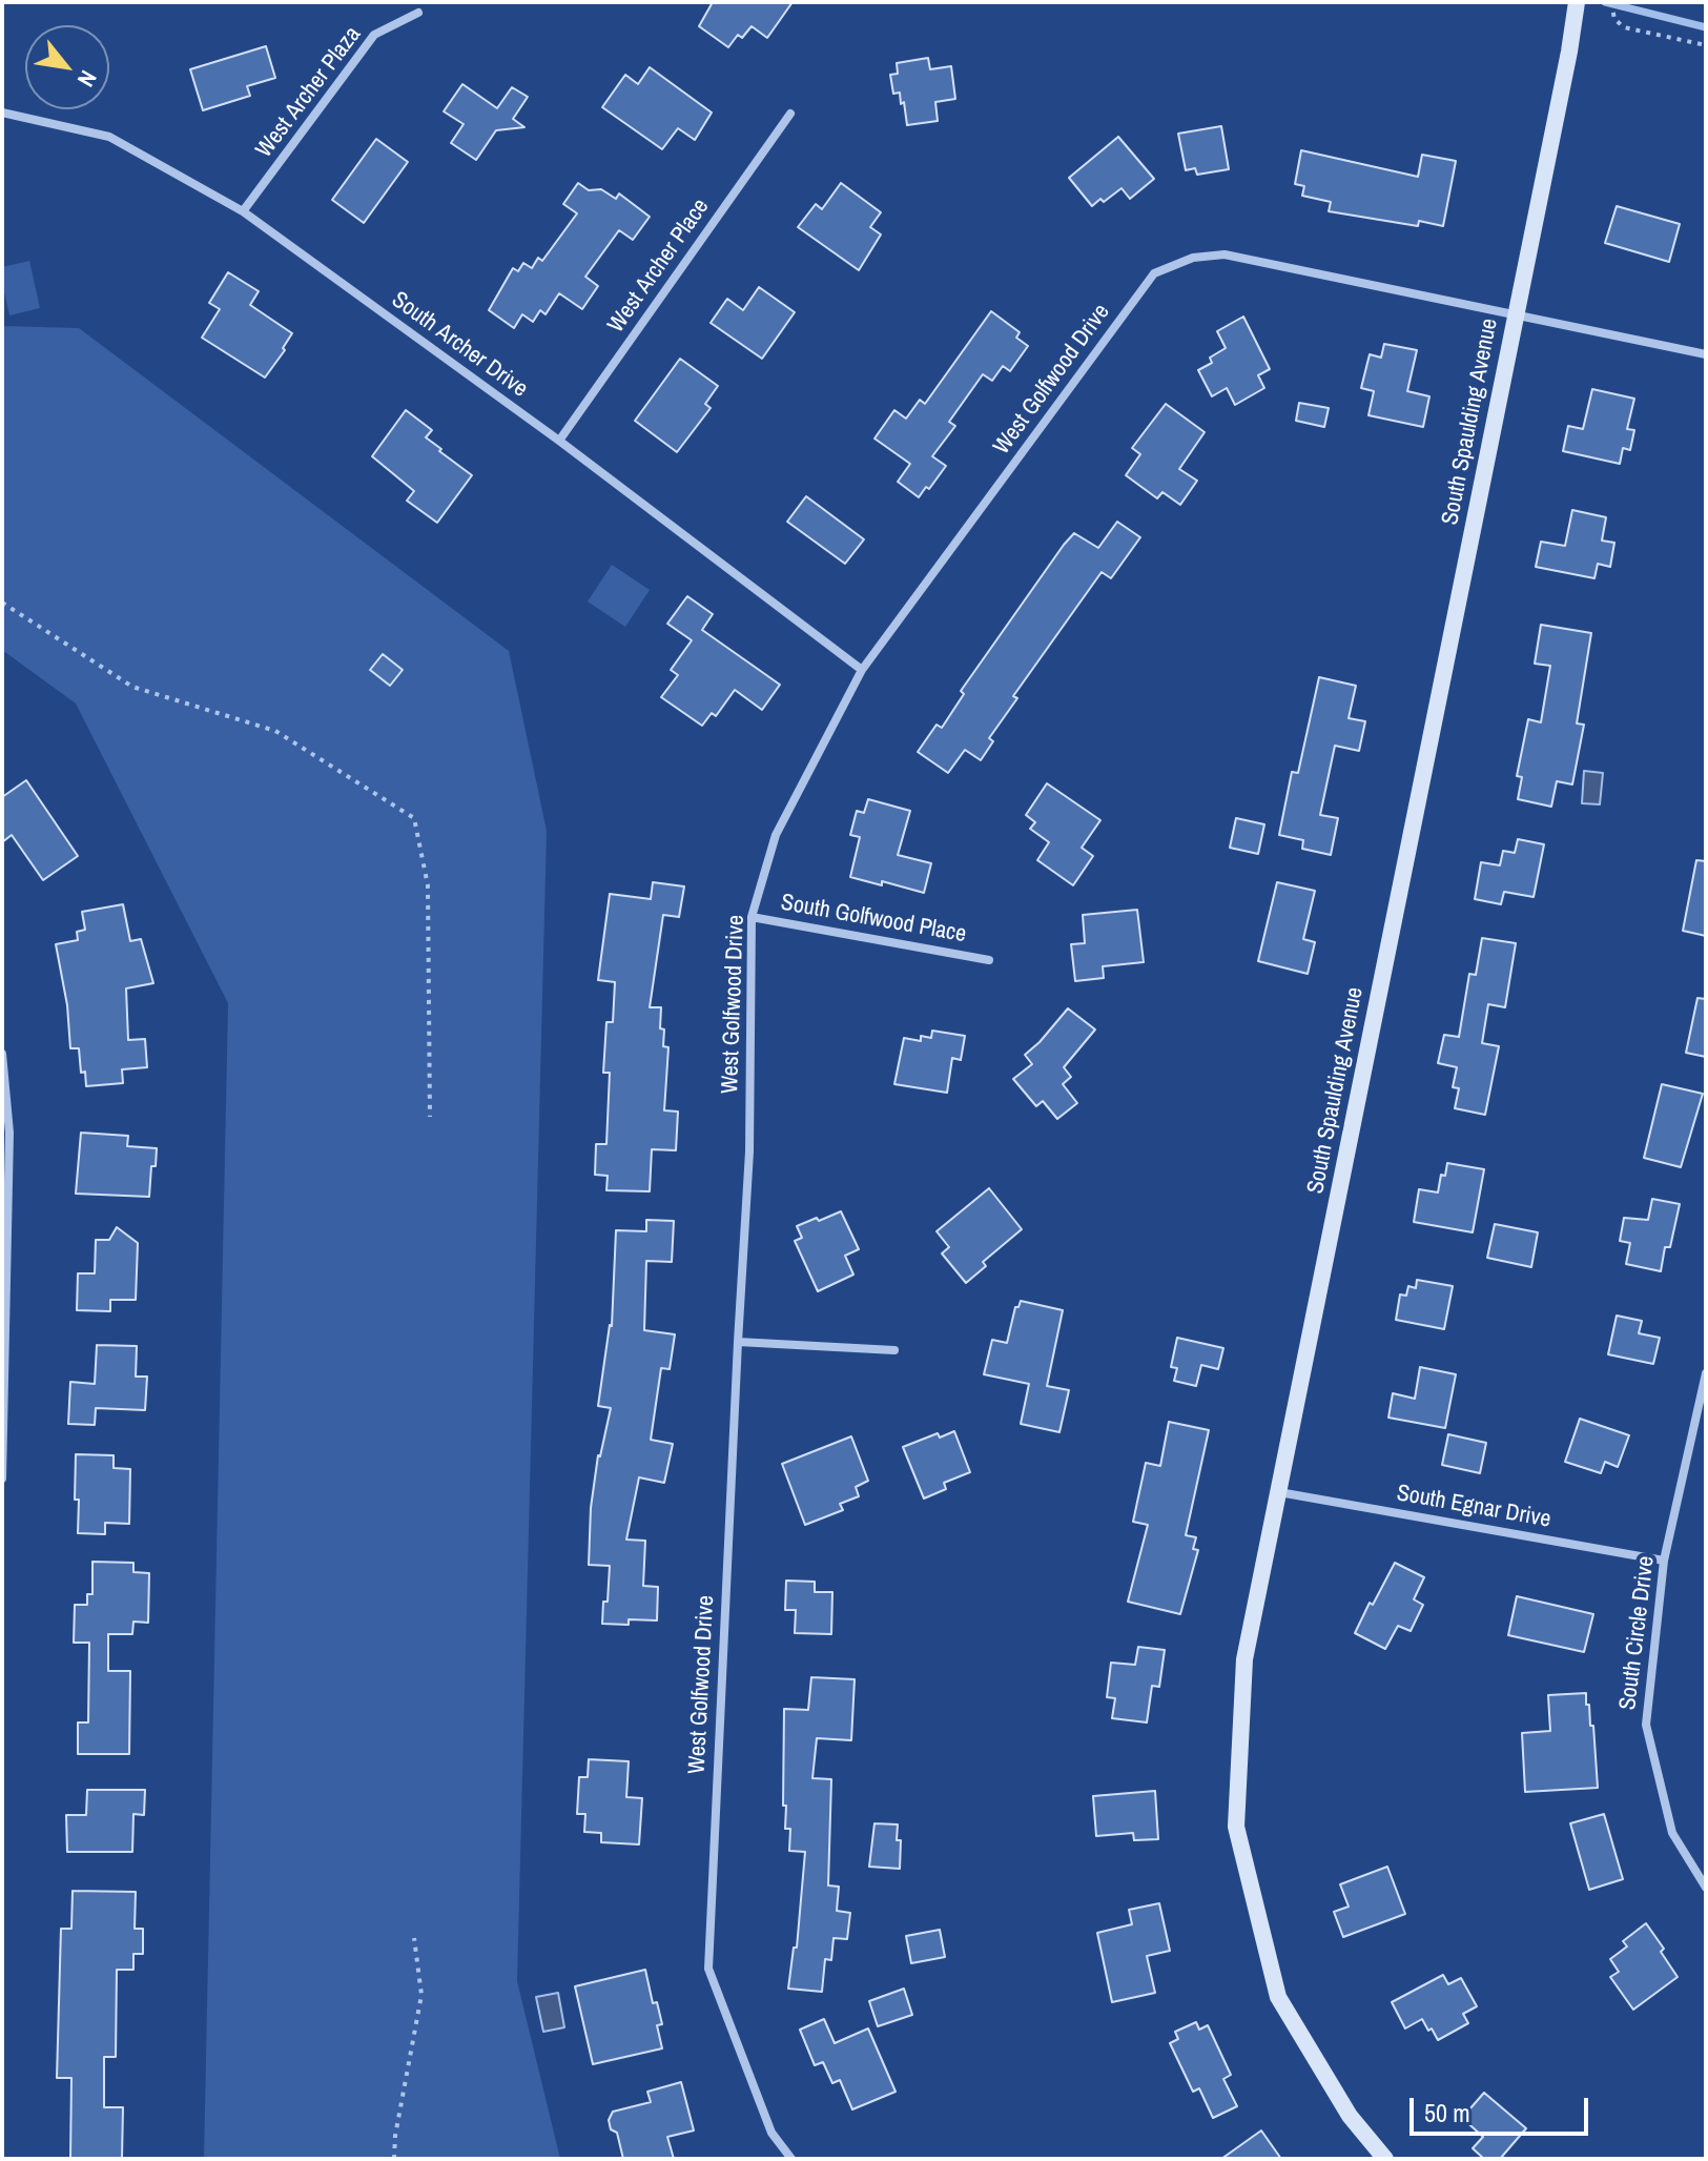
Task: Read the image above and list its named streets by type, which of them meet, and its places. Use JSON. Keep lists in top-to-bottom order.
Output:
{
  "streets": {
    "street": [
      "West Archer Plaza",
      "West Archer Place",
      "South Archer Drive",
      "West Golfwood Drive",
      "South Spaulding Avenue",
      "South Golfwood Place",
      "South Egnar Drive",
      "South Circle Drive"
    ]
  },
  "crossings": [
    ["West Archer Plaza", "South Archer Drive"],
    ["West Archer Place", "South Archer Drive"],
    ["South Archer Drive", "West Golfwood Drive"],
    ["West Golfwood Drive", "South Spaulding Avenue"],
    ["West Golfwood Drive", "South Golfwood Place"],
    ["South Spaulding Avenue", "South Egnar Drive"],
    ["South Egnar Drive", "South Circle Drive"]
  ],
  "scale_bar": "50 m",
  "north": "bottom right"
}
